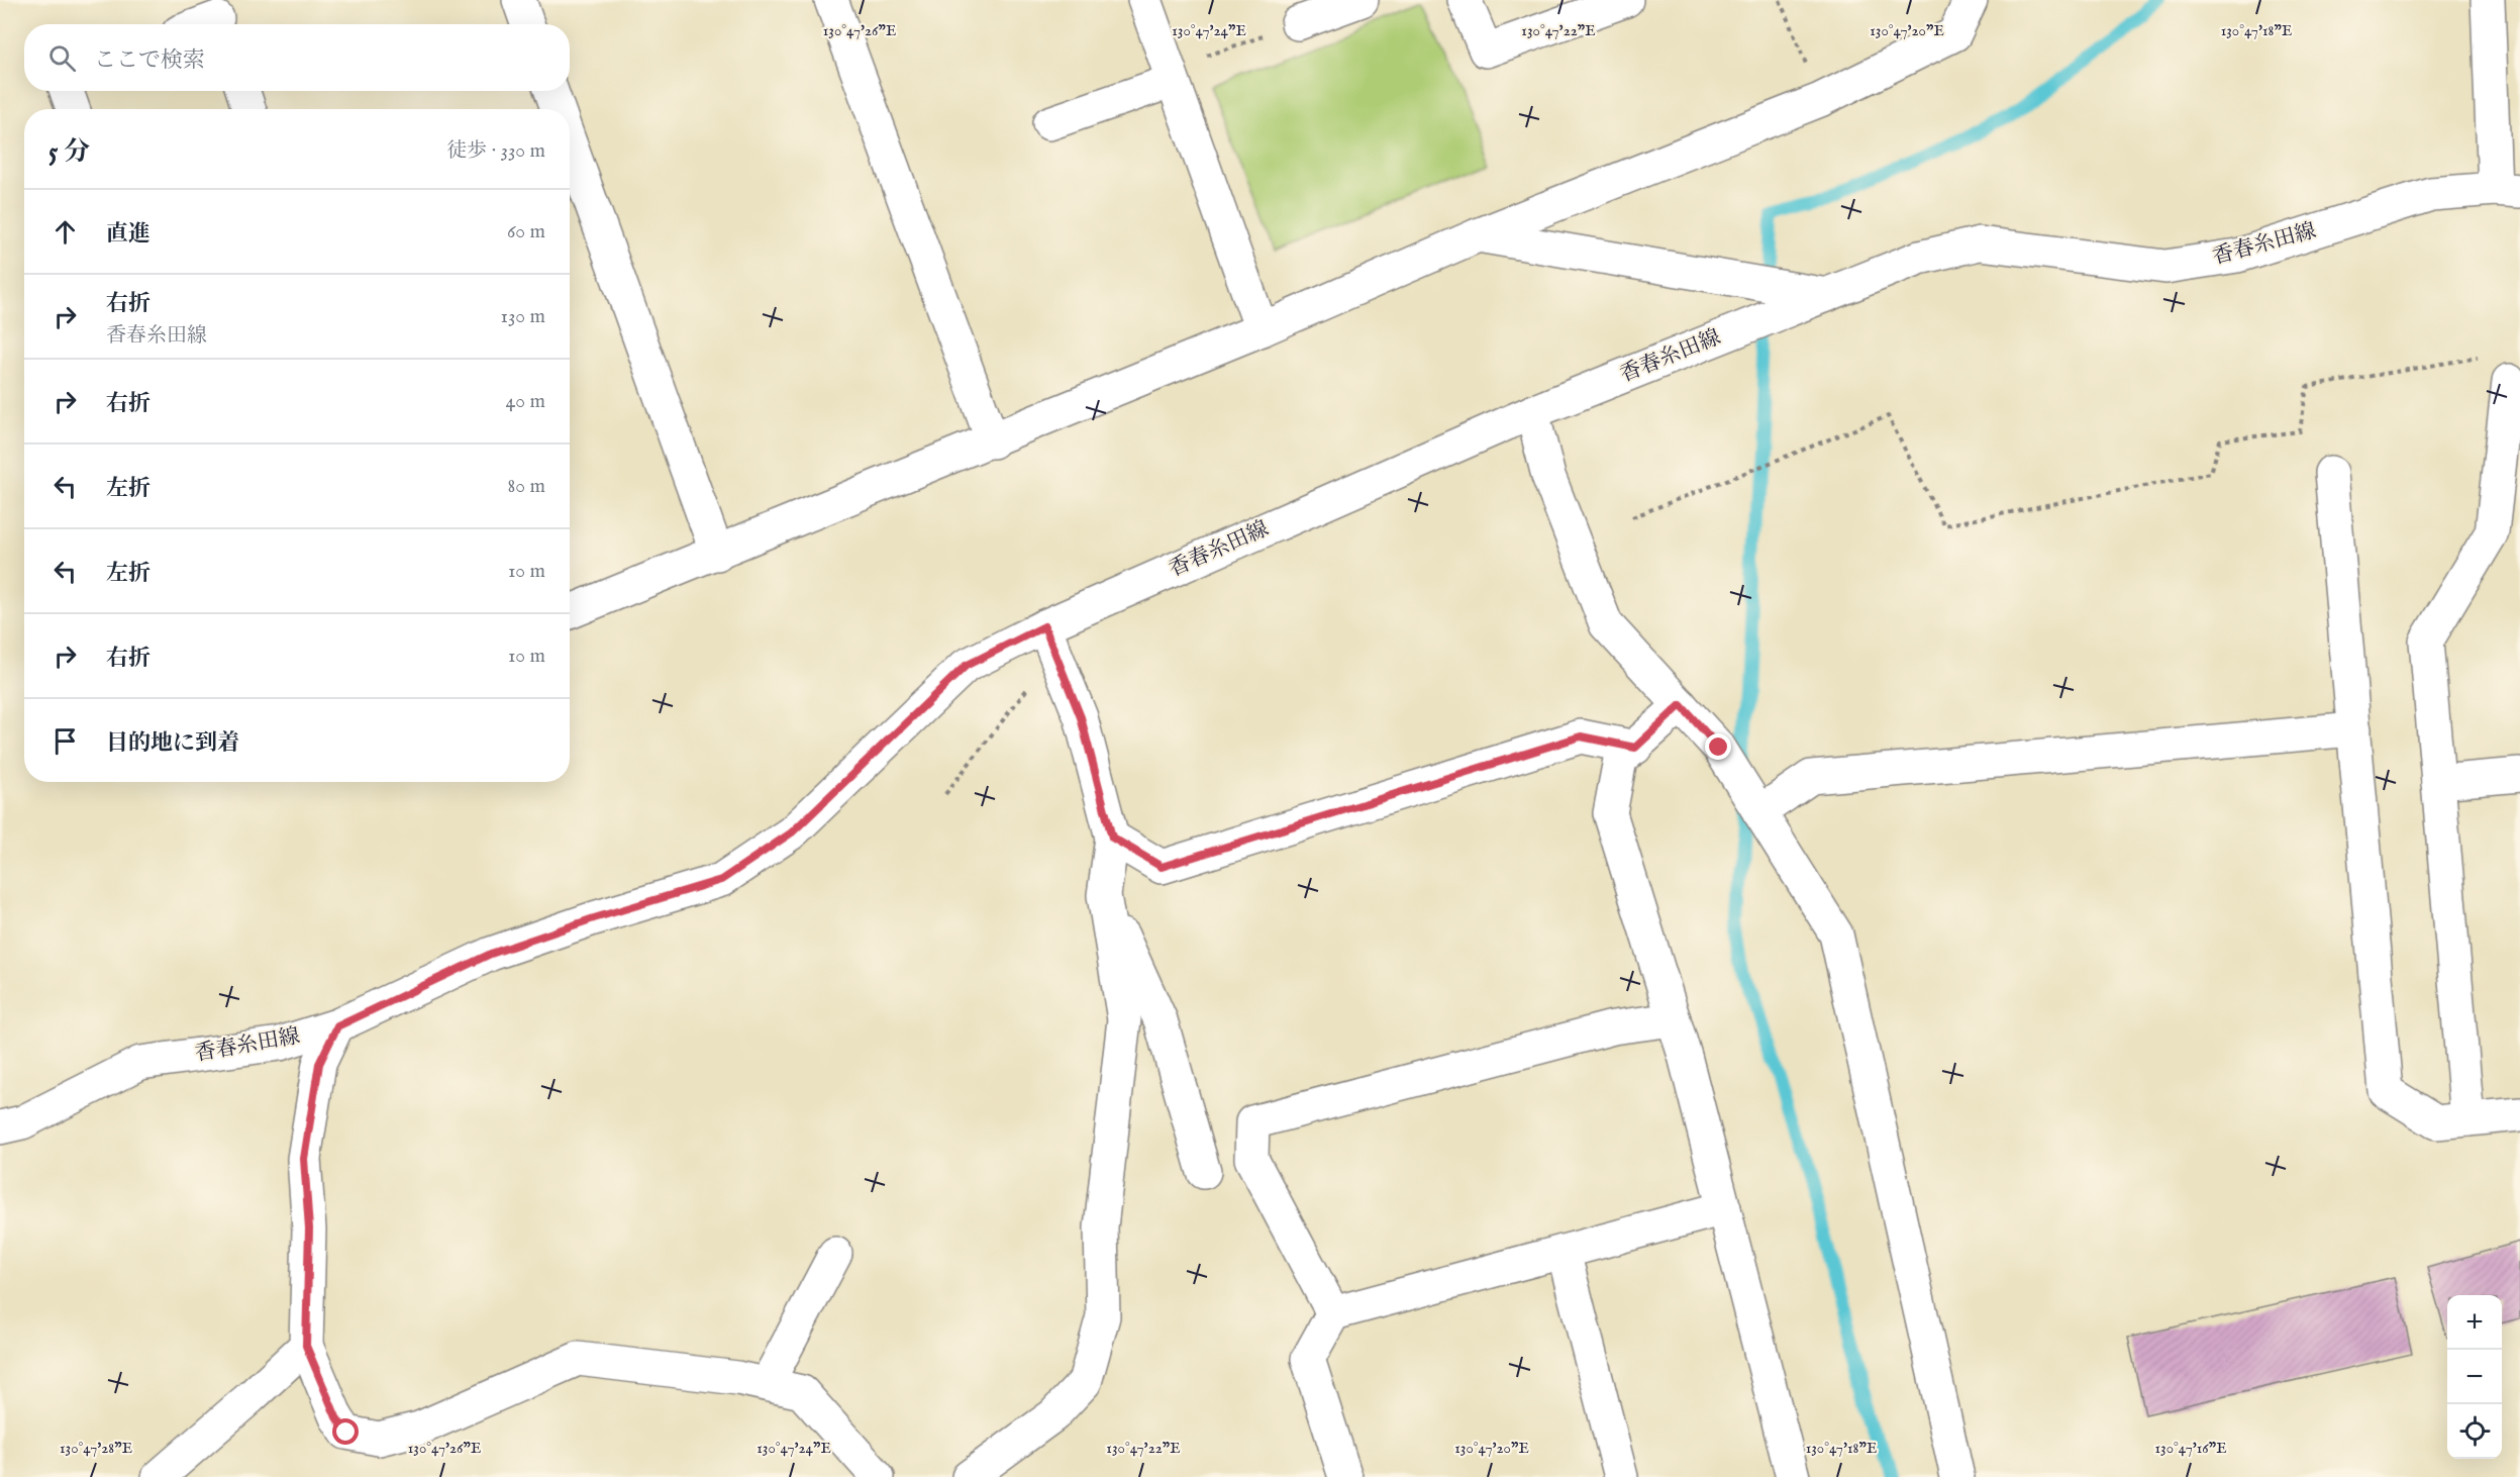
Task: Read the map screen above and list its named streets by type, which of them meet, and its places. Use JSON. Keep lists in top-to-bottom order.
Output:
{
  "streets": {
    "street": ["香春糸田線"]
  },
  "page": {
    "search": "ここで検索",
    "heading": ["5 分", "徒歩 · 330 m"],
    "list": [
      ["直進", "60 m"],
      ["右折", "香春糸田線", "130 m"],
      ["右折", "40 m"],
      ["左折", "80 m"],
      ["左折", "10 m"],
      ["右折", "10 m"],
      "目的地に到着"
    ],
    "map_buttons": ["+", "−"]
  },
  "coordinates": [
    "130°47'26\"E",
    "130°47'24\"E",
    "130°47'22\"E",
    "130°47'20\"E",
    "130°47'18\"E",
    "130°47'28\"E",
    "130°47'16\"E"
  ]
}
